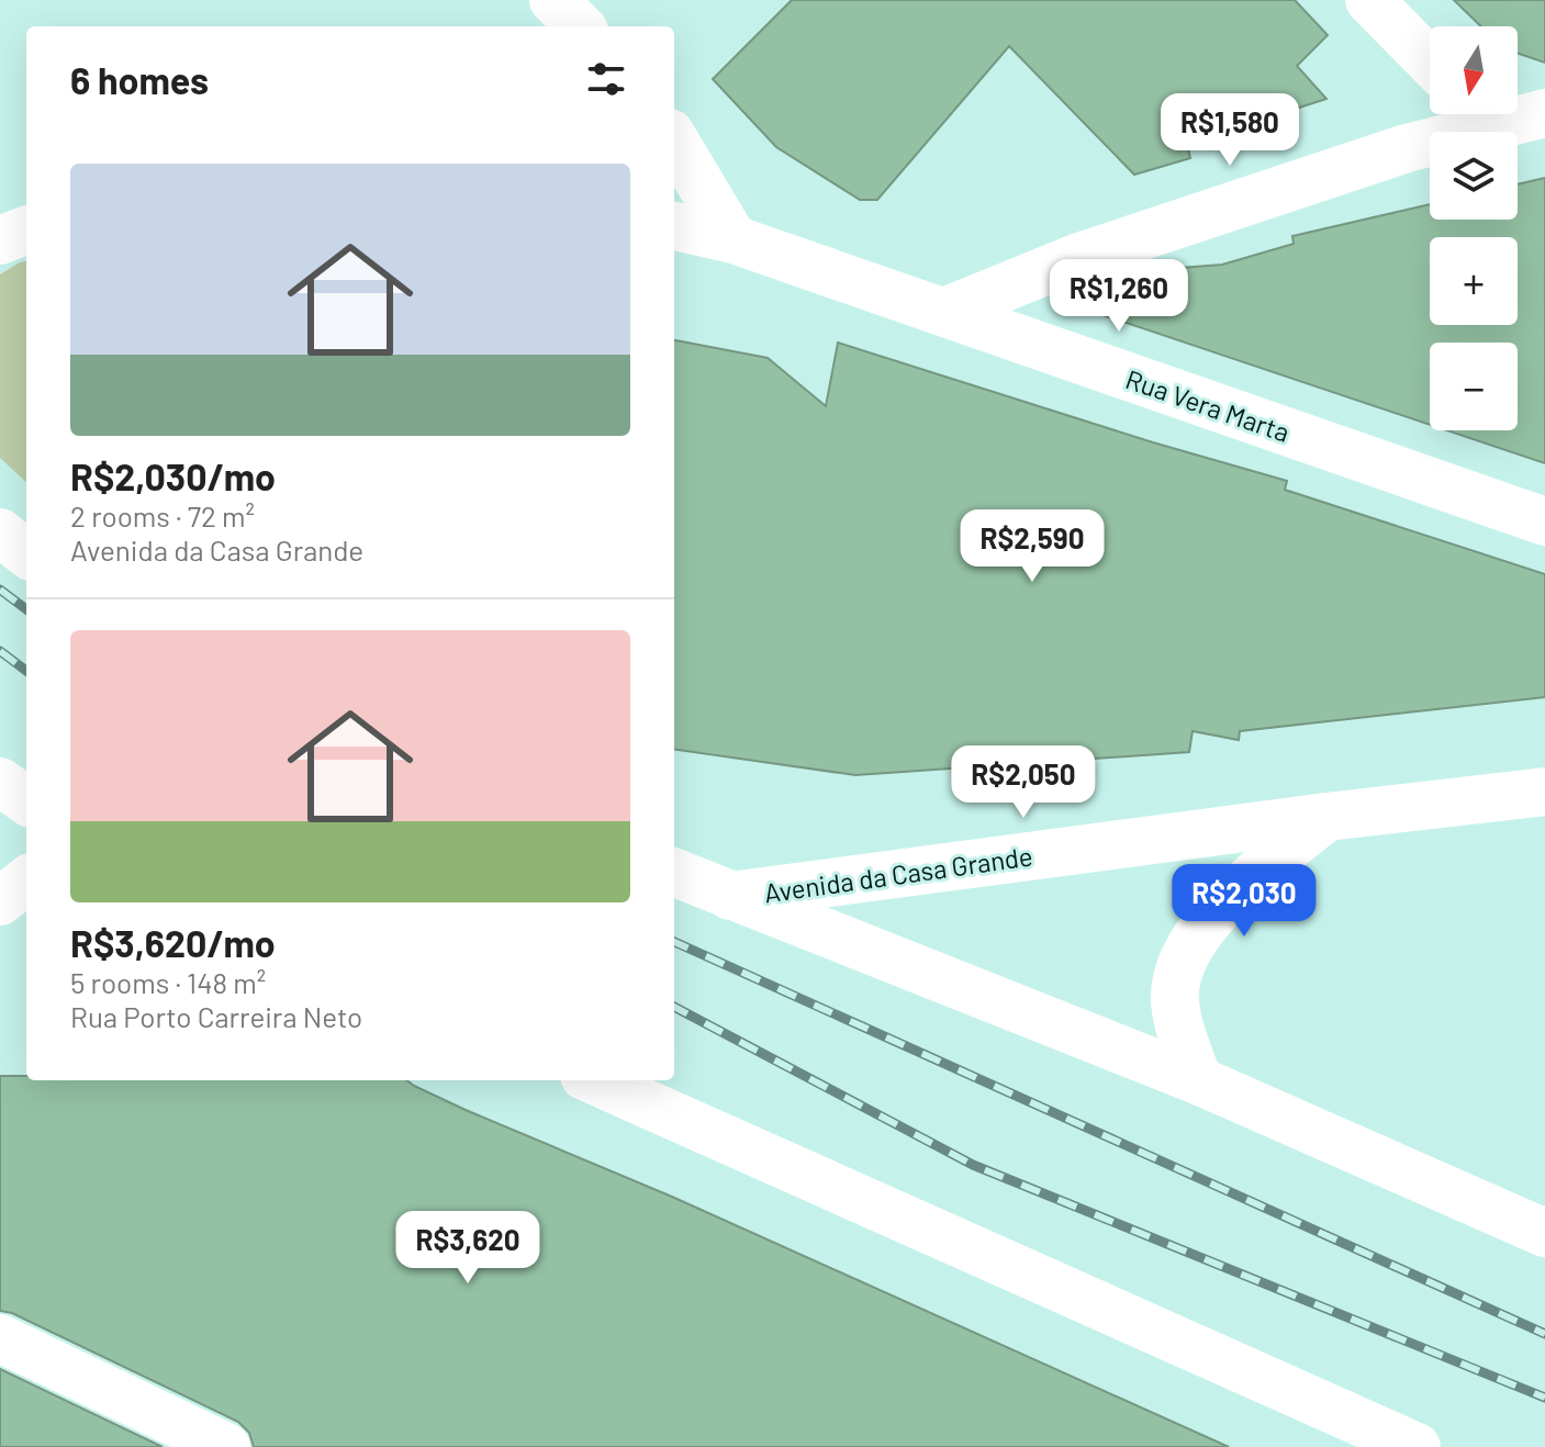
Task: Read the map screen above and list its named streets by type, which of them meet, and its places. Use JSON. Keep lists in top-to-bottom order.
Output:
{
  "streets": {
    "street": ["Rua Vera Marta", "Avenida da Casa Grande"]
  },
  "north": "bottom",
  "page": {
    "map_buttons": ["+", "−"],
    "heading": "6 homes",
    "price": [
      "R$1,580",
      "R$1,260",
      "R$2,590",
      "R$2,050",
      "R$2,030",
      "R$3,620"
    ],
    "list": [
      {
        "name": "R$2,030/mo",
        "note": "2 rooms · 72 m² · Avenida da Casa Grande"
      },
      {
        "name": "R$3,620/mo",
        "note": "5 rooms · 148 m² · Rua Porto Carreira Neto"
      }
    ]
  }
}
